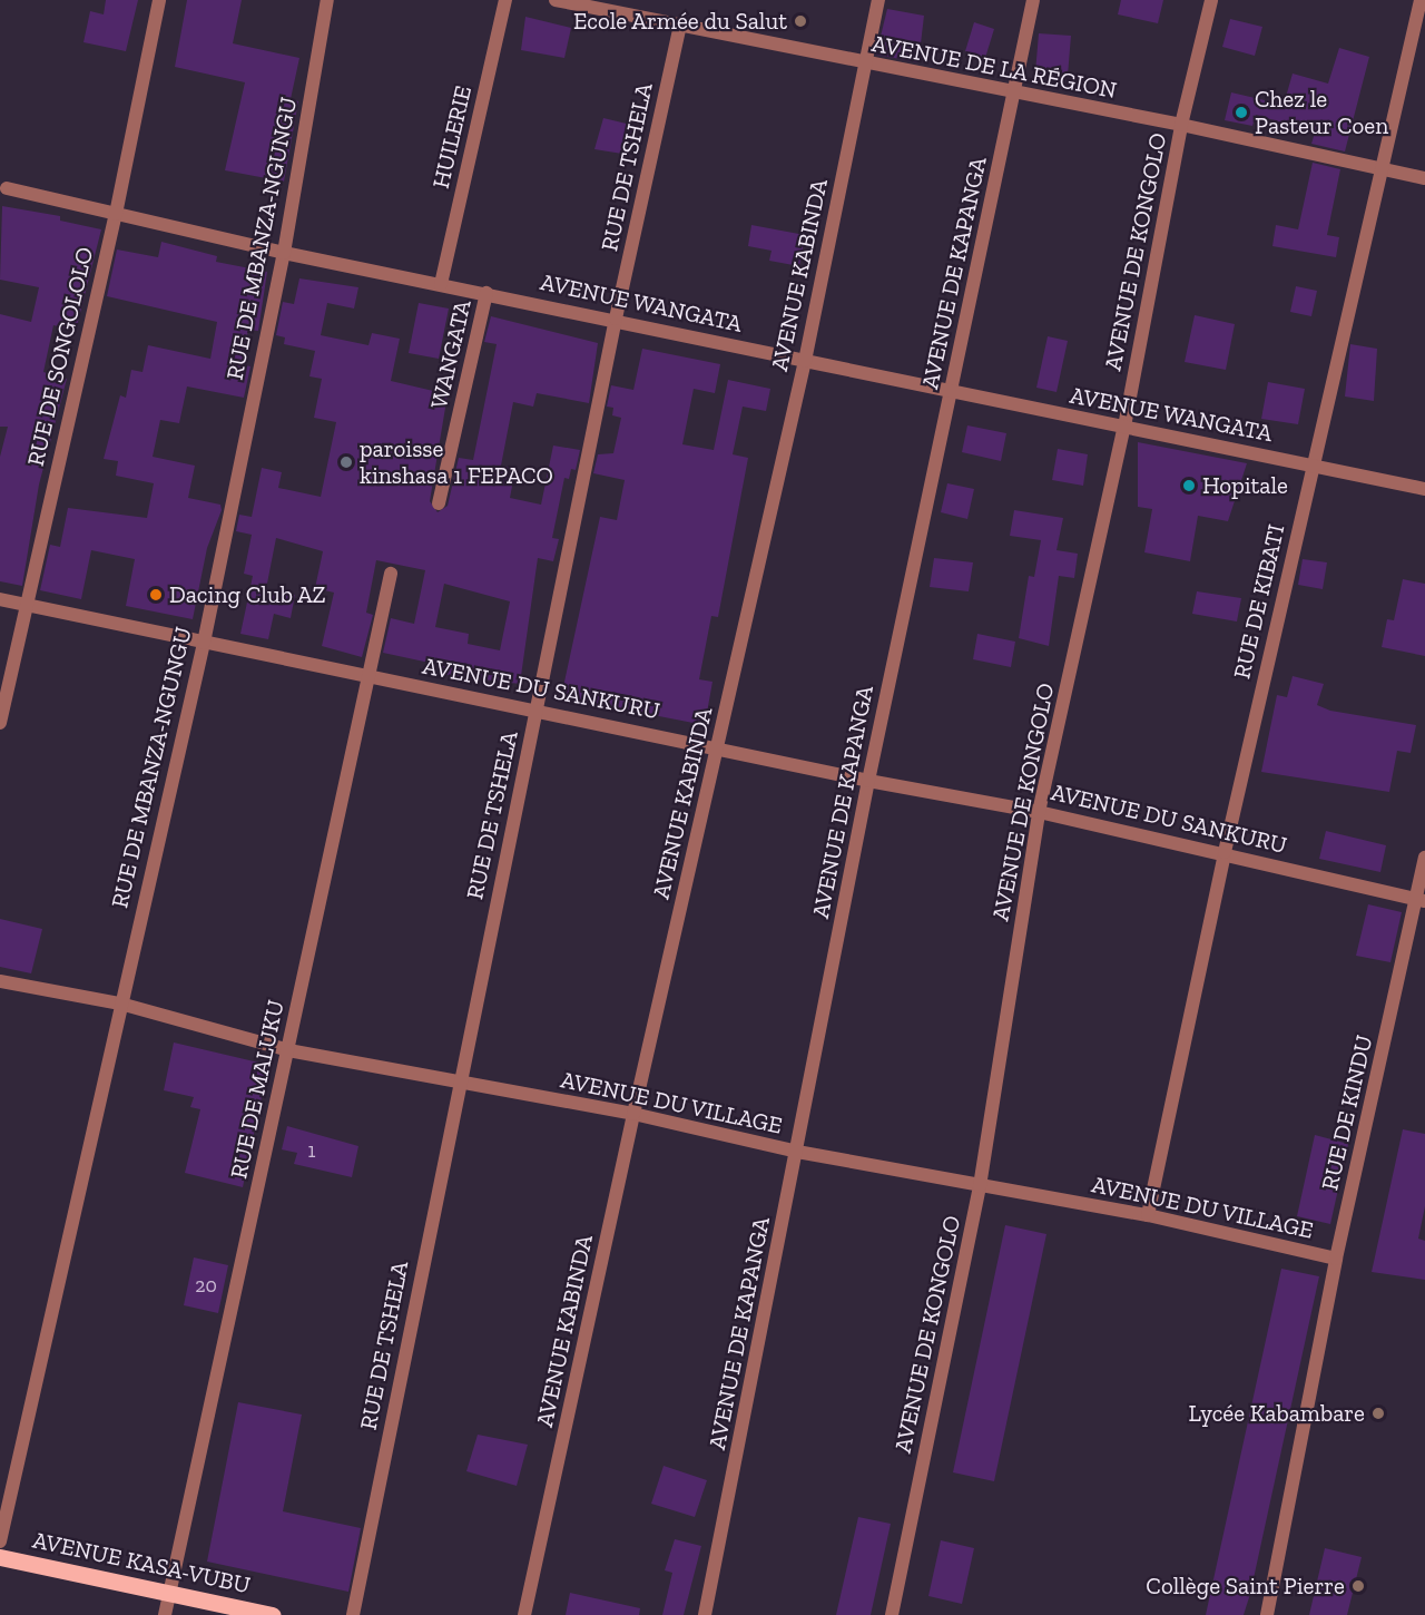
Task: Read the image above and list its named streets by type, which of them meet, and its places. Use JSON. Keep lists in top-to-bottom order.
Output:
{
  "streets": {
    "main road": ["AVENUE KASA-VUBU"],
    "street": [
      "AVENUE DE LA RÉGION",
      "HUILERIE",
      "RUE DE TSHELA",
      "RUE DE MBANZA-NGUNGU",
      "AVENUE DE KONGOLO",
      "AVENUE DE KAPANGA",
      "AVENUE KABINDA",
      "AVENUE WANGATA",
      "WANGATA",
      "RUE DE SONGOLOLO",
      "RUE DE KIBATI",
      "AVENUE DU SANKURU",
      "RUE DE MALUKU",
      "AVENUE DU VILLAGE",
      "RUE DE KINDU"
    ]
  },
  "crossings": [
    ["AVENUE DE LA RÉGION", "RUE DE TSHELA"],
    ["AVENUE DE LA RÉGION", "AVENUE DE KONGOLO"],
    ["AVENUE DE LA RÉGION", "AVENUE DE KAPANGA"],
    ["AVENUE DE LA RÉGION", "AVENUE KABINDA"],
    ["AVENUE DE LA RÉGION", "RUE DE KIBATI"],
    ["HUILERIE", "AVENUE WANGATA"],
    ["RUE DE TSHELA", "AVENUE WANGATA"],
    ["RUE DE TSHELA", "AVENUE DU SANKURU"],
    ["RUE DE TSHELA", "AVENUE DU VILLAGE"],
    ["RUE DE MBANZA-NGUNGU", "AVENUE WANGATA"],
    ["RUE DE MBANZA-NGUNGU", "AVENUE DU SANKURU"],
    ["RUE DE MBANZA-NGUNGU", "AVENUE DU VILLAGE"],
    ["AVENUE DE KONGOLO", "AVENUE WANGATA"],
    ["AVENUE DE KONGOLO", "AVENUE DU SANKURU"],
    ["AVENUE DE KONGOLO", "AVENUE DU VILLAGE"],
    ["AVENUE DE KAPANGA", "AVENUE WANGATA"],
    ["AVENUE DE KAPANGA", "AVENUE DU SANKURU"],
    ["AVENUE DE KAPANGA", "AVENUE DU VILLAGE"],
    ["AVENUE KABINDA", "AVENUE WANGATA"],
    ["AVENUE KABINDA", "AVENUE DU SANKURU"],
    ["AVENUE KABINDA", "AVENUE DU VILLAGE"],
    ["AVENUE WANGATA", "WANGATA"],
    ["AVENUE WANGATA", "RUE DE SONGOLOLO"],
    ["AVENUE WANGATA", "RUE DE KIBATI"],
    ["RUE DE SONGOLOLO", "AVENUE DU SANKURU"],
    ["RUE DE KIBATI", "AVENUE DU SANKURU"],
    ["RUE DE KIBATI", "AVENUE DU VILLAGE"],
    ["AVENUE DU SANKURU", "RUE DE MALUKU"],
    ["AVENUE DU SANKURU", "RUE DE KINDU"],
    ["RUE DE MALUKU", "AVENUE DU VILLAGE"],
    ["RUE DE MALUKU", "AVENUE KASA-VUBU"],
    ["AVENUE DU VILLAGE", "RUE DE KINDU"]
  ],
  "places": [
    "Ecole Armée du Salut",
    "Chez le Pasteur Coen",
    "paroisse kinshasa 1 FEPACO",
    "Hopitale",
    "Dacing Club AZ",
    "Lycée Kabambare",
    "Collège Saint Pierre"
  ],
  "house_numbers": ["1", "20"]
}
